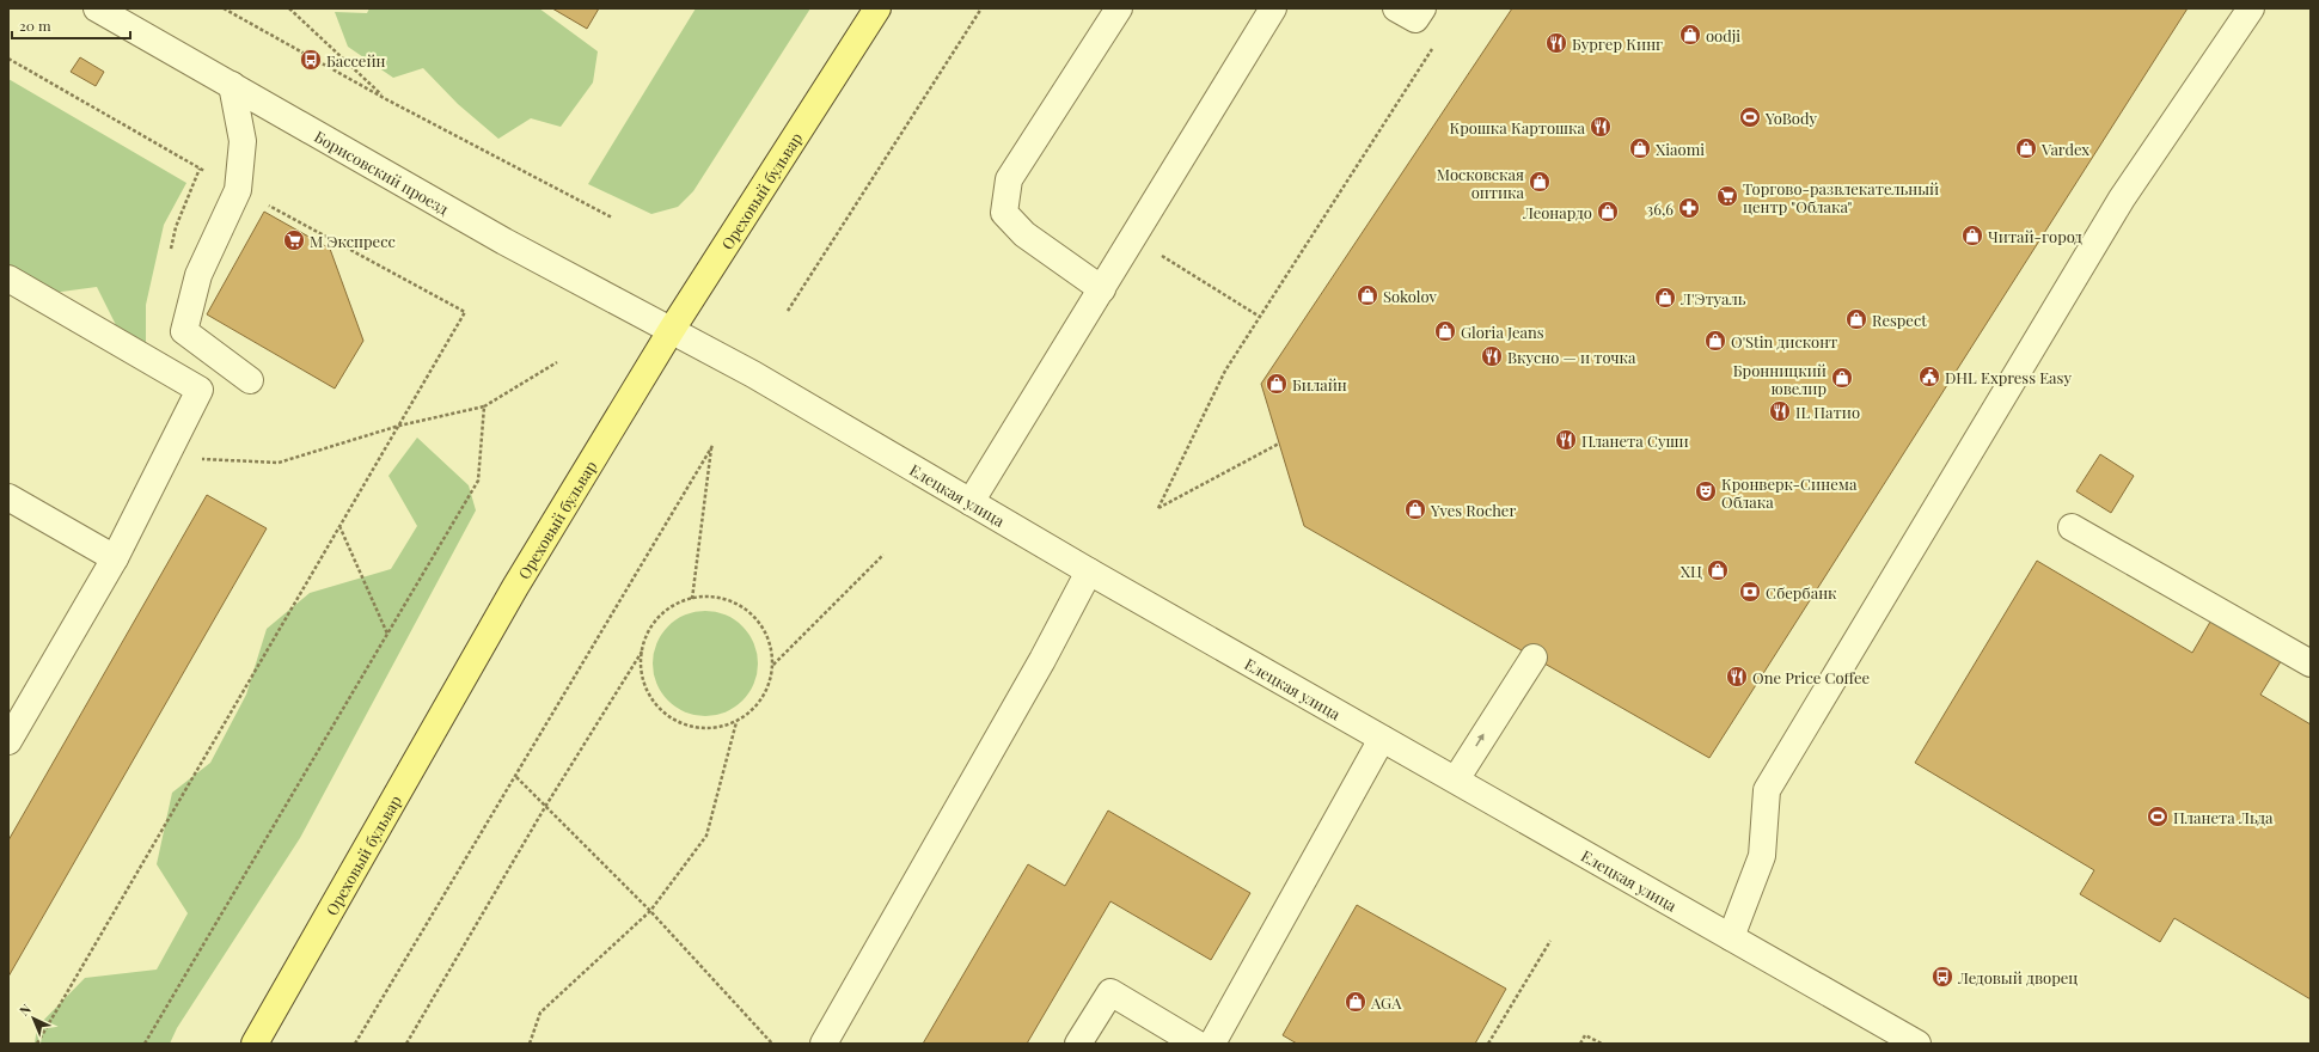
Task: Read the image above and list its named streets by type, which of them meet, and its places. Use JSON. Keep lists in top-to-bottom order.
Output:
{
  "streets": {
    "main road": ["Ореховый бульвар"],
    "street": ["Борисовский проезд", "Елецкая улица"]
  },
  "crossings": [
    ["Борисовский проезд", "Ореховый бульвар"],
    ["Борисовский проезд", "Елецкая улица"],
    ["Ореховый бульвар", "Елецкая улица"]
  ],
  "places": {
    "shop": [
      "oodji",
      "Xiaomi",
      "Vardex",
      "Московская оптика",
      "Леонардо",
      "Читай-город",
      "Sokolov",
      "Л'Этуаль",
      "Respect",
      "Gloria Jeans",
      "O'Stin дисконт",
      "Бронницкий ювелир",
      "Билайн",
      "Yves Rocher",
      "ХЦ",
      "AGA"
    ],
    "restaurant": [
      "Бургер Кинг",
      "Крошка Картошка",
      "Вкусно — и точка",
      "IL Патио",
      "Планета Суши",
      "One Price Coffee"
    ],
    "bus stop": ["Бассейн", "Ледовый дворец"],
    "sports": ["YoBody", "Планета Льда"],
    "supermarket": ["Торгово-развлекательный центр \"Облака\"", "М Экспресс"],
    "pharmacy": ["36,6"],
    "public building": ["DHL Express Easy"],
    "theatre": ["Кронверк-Синема Облака"],
    "bank": ["Сбербанк"]
  },
  "scale_bar": "20 m",
  "north": "top left"
}
